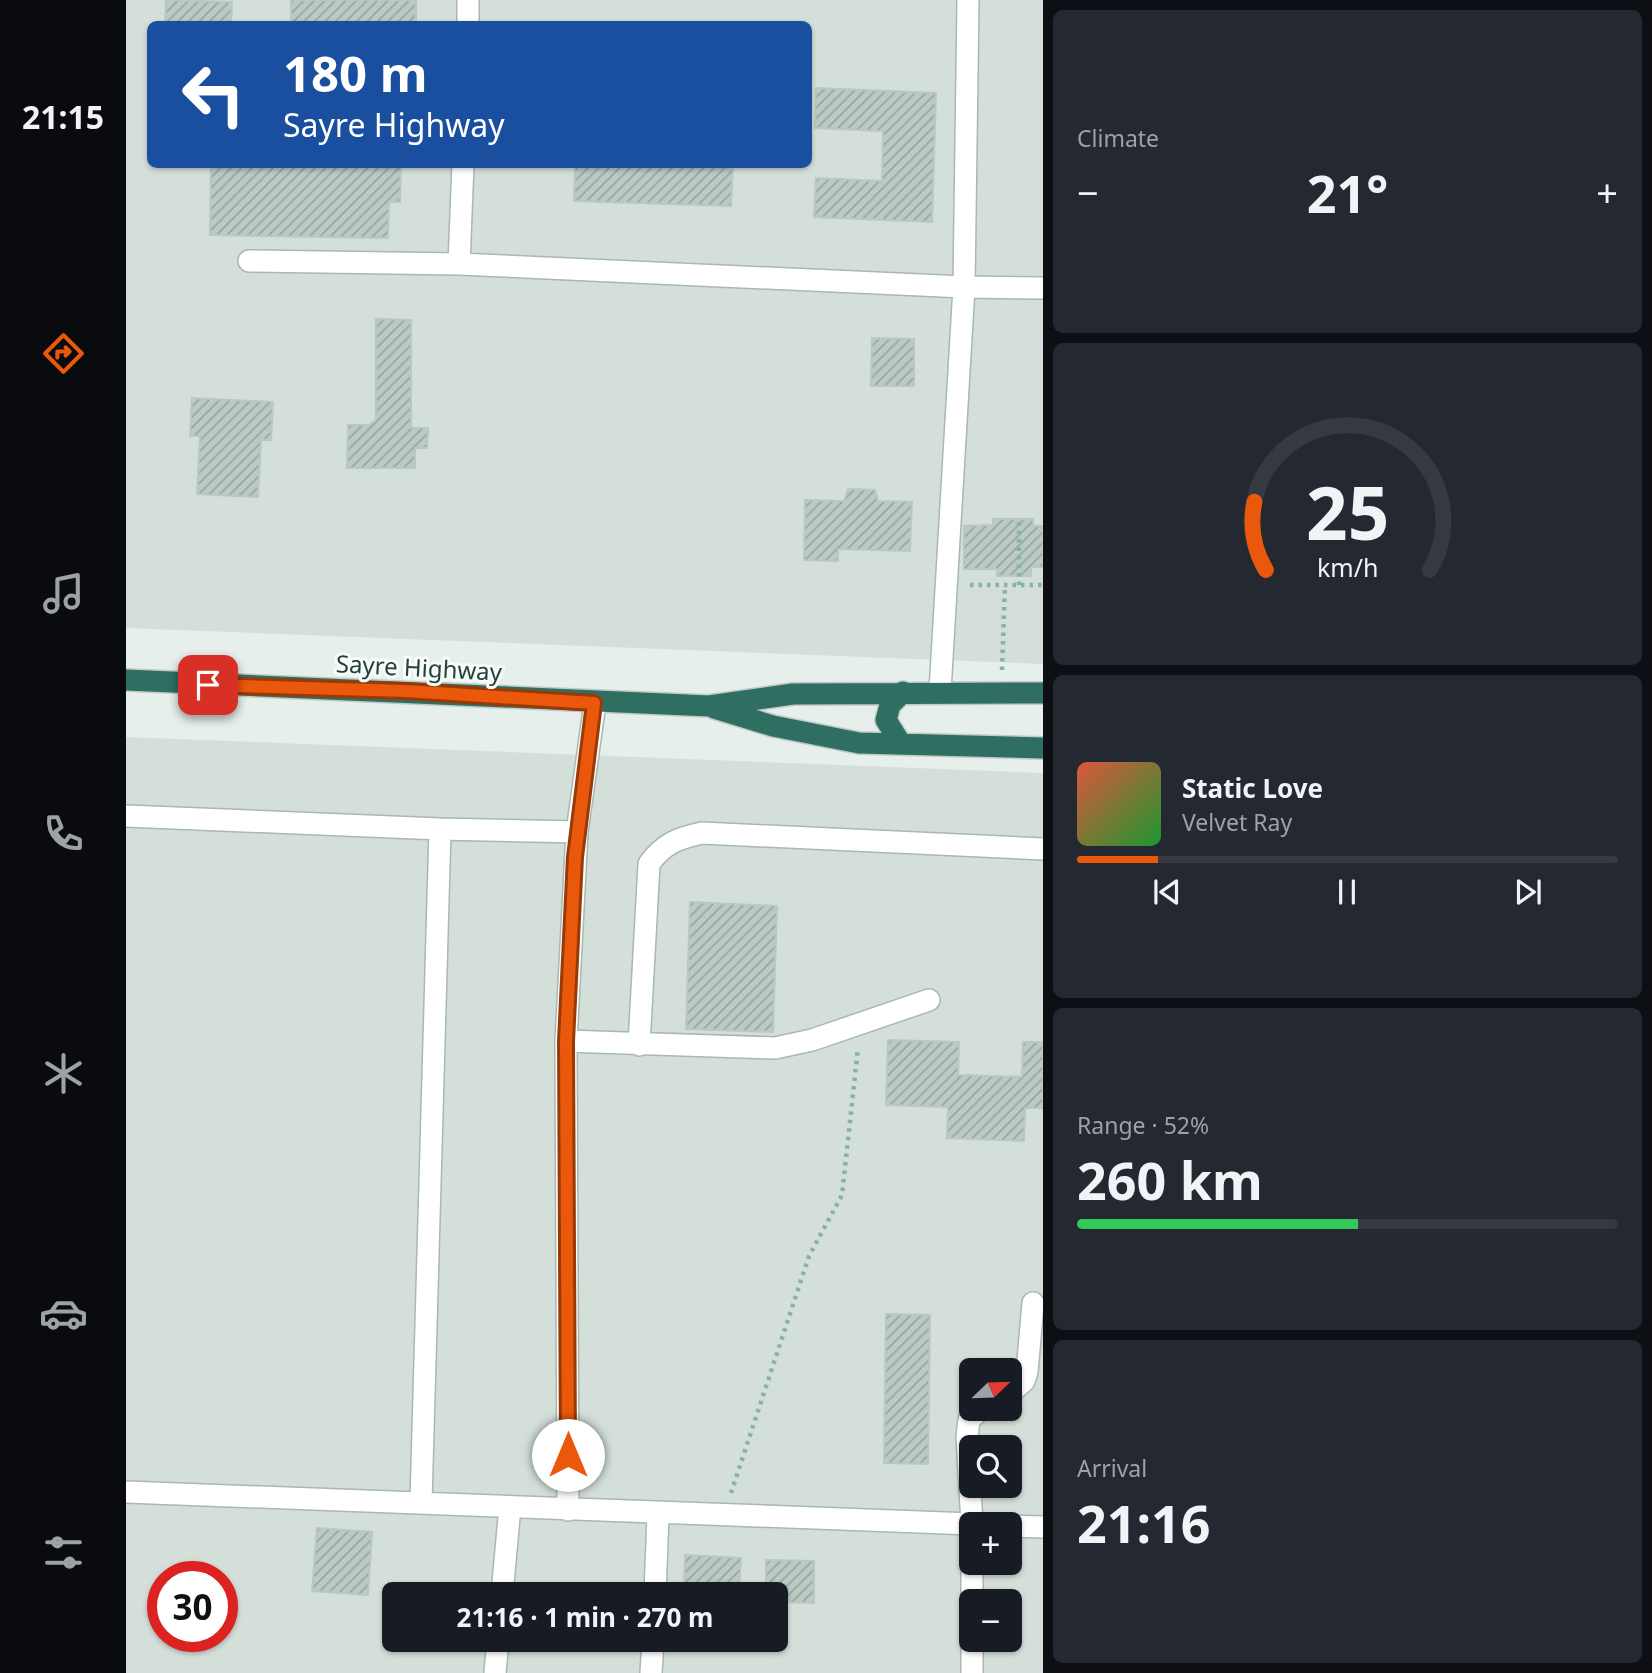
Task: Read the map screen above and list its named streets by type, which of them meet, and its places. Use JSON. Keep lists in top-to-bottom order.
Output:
{
  "streets": {
    "highway": ["Sayre Highway"]
  },
  "north": "top right",
  "page": {
    "tabs": "21:15",
    "tile": [
      "Climate",
      ["Range · 52%", "260 km"],
      ["Arrival", "21:16"]
    ],
    "turn": ["180 m", "Sayre Highway"],
    "heat": ["−", "21°", "+"],
    "song": ["Static Love", "Velvet Ray"],
    "map_buttons": ["+", "−"],
    "limit": "30",
    "trip": "21:16 · 1 min · 270 m",
    "gauge": ["25", "km/h"]
  }
}
